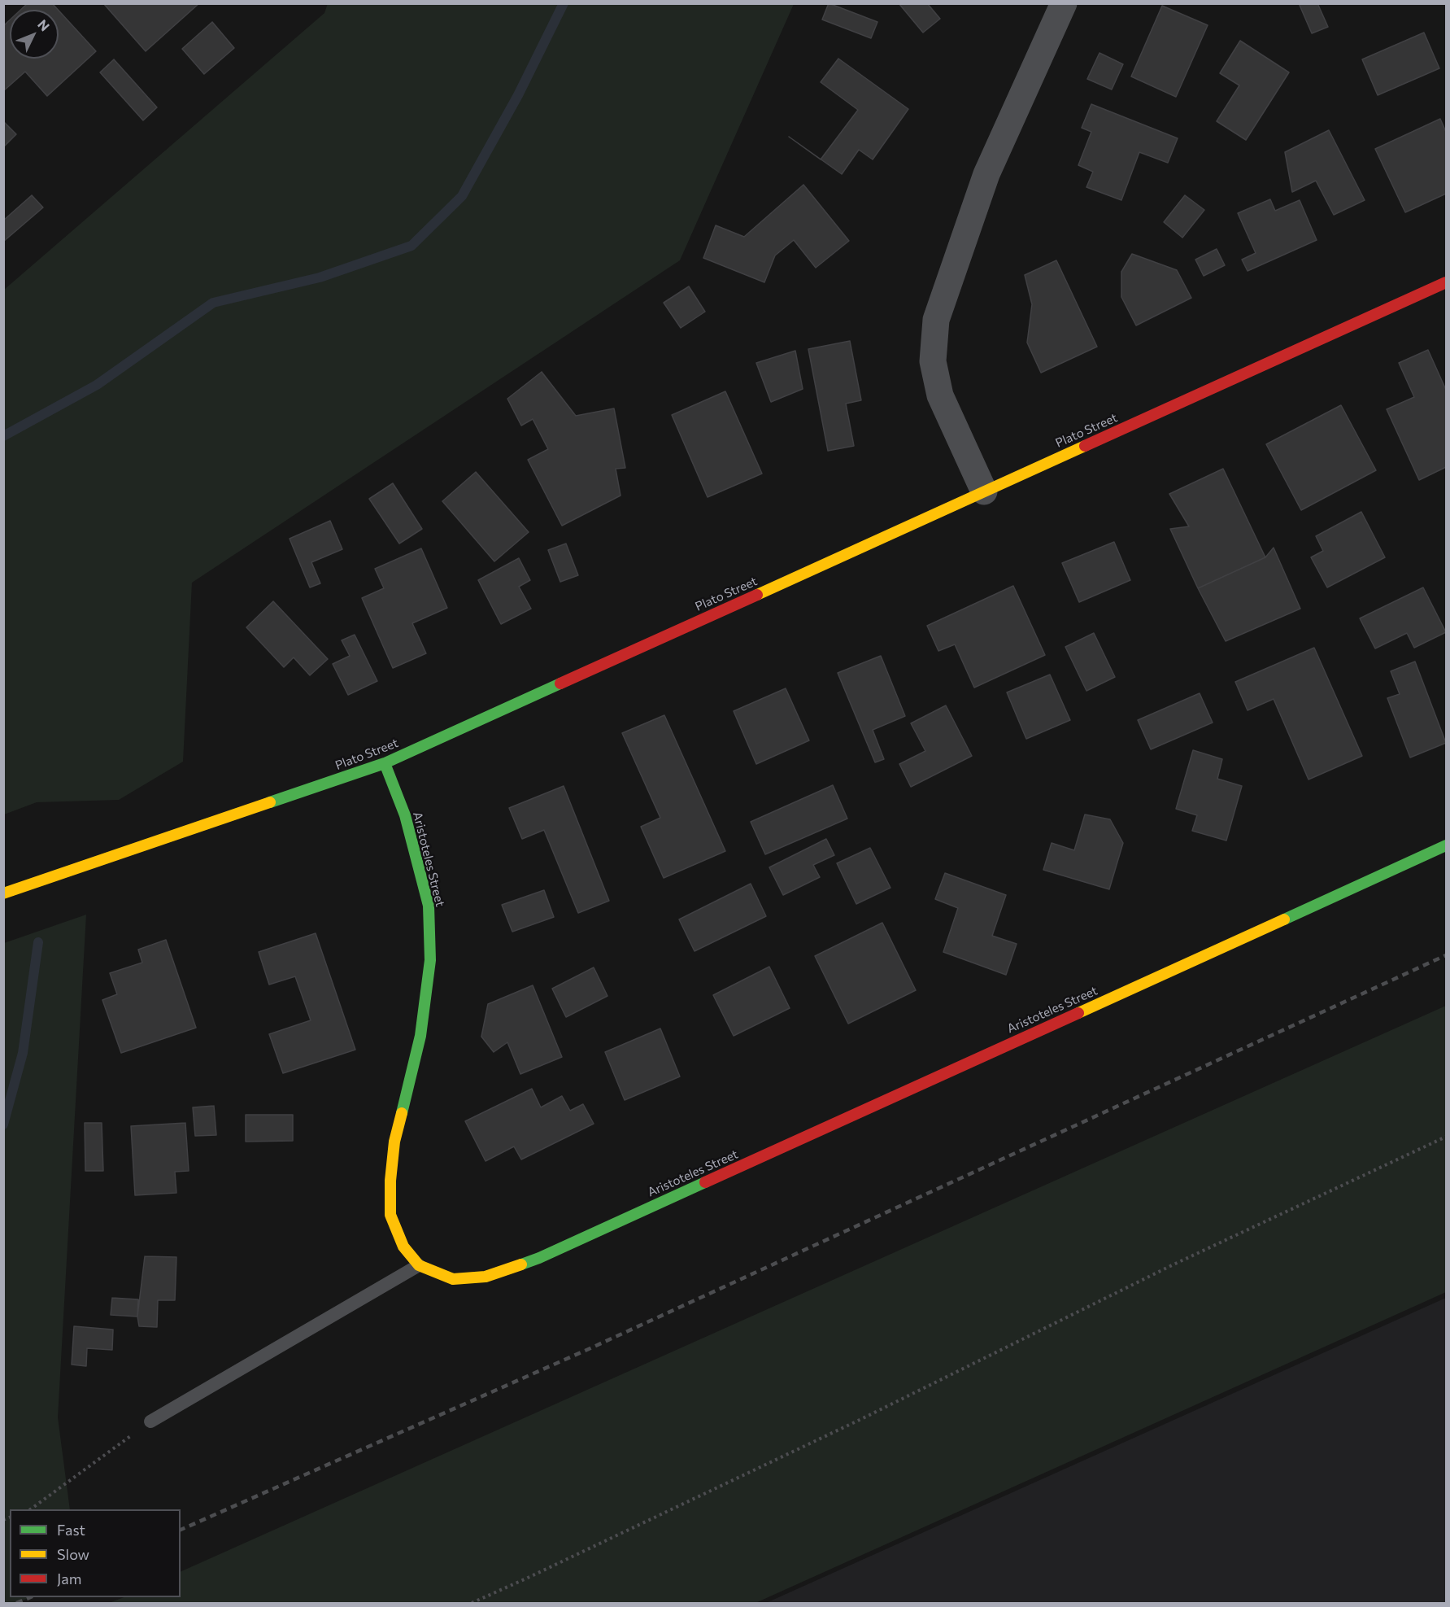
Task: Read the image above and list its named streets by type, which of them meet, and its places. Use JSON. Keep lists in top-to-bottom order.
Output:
{
  "streets": {
    "street": ["Plato Street", "Aristoteles Street"]
  },
  "crossings": [
    ["Plato Street", "Aristoteles Street"]
  ],
  "legend": ["Fast", "Slow", "Jam"],
  "north": "top right"
}
